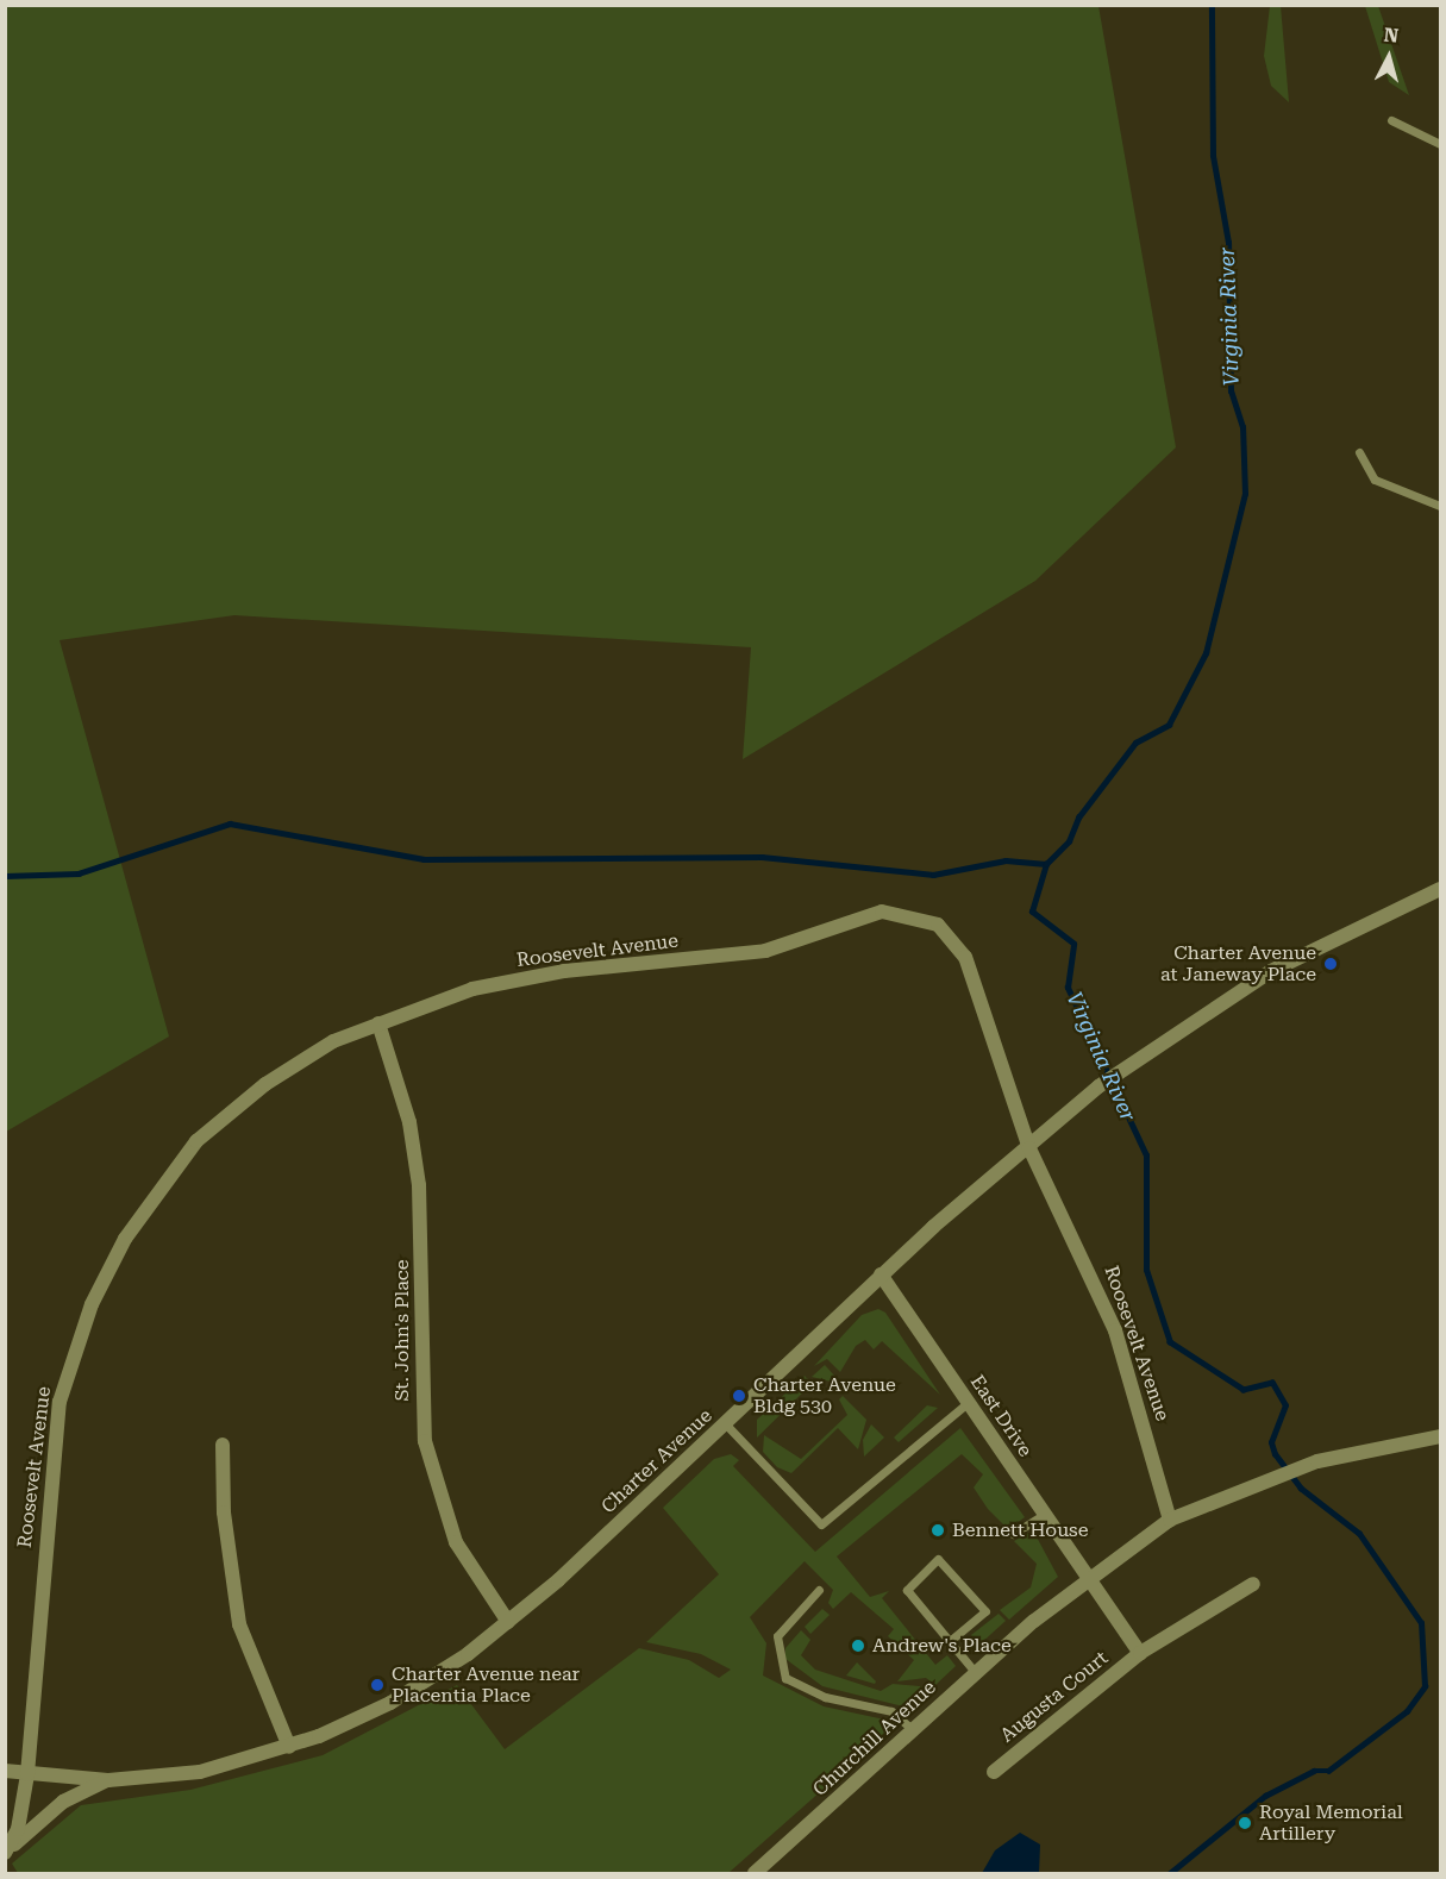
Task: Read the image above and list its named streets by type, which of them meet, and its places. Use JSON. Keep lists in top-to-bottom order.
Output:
{
  "streets": {
    "street": [
      "Roosevelt Avenue",
      "St. John's Place",
      "East Drive",
      "Charter Avenue",
      "Augusta Court",
      "Churchill Avenue"
    ]
  },
  "crossings": [
    ["Roosevelt Avenue", "St. John's Place"],
    ["Roosevelt Avenue", "Charter Avenue"],
    ["Roosevelt Avenue", "Churchill Avenue"],
    ["St. John's Place", "Charter Avenue"],
    ["East Drive", "Charter Avenue"],
    ["East Drive", "Augusta Court"],
    ["East Drive", "Churchill Avenue"],
    ["Augusta Court", "Churchill Avenue"]
  ],
  "water": ["Virginia River"],
  "places": [
    "Charter Avenue at Janeway Place",
    "Charter Avenue Bldg 530",
    "Bennett House",
    "Andrew's Place",
    "Charter Avenue near Placentia Place",
    "Royal Memorial Artillery"
  ],
  "north": "top"
}
